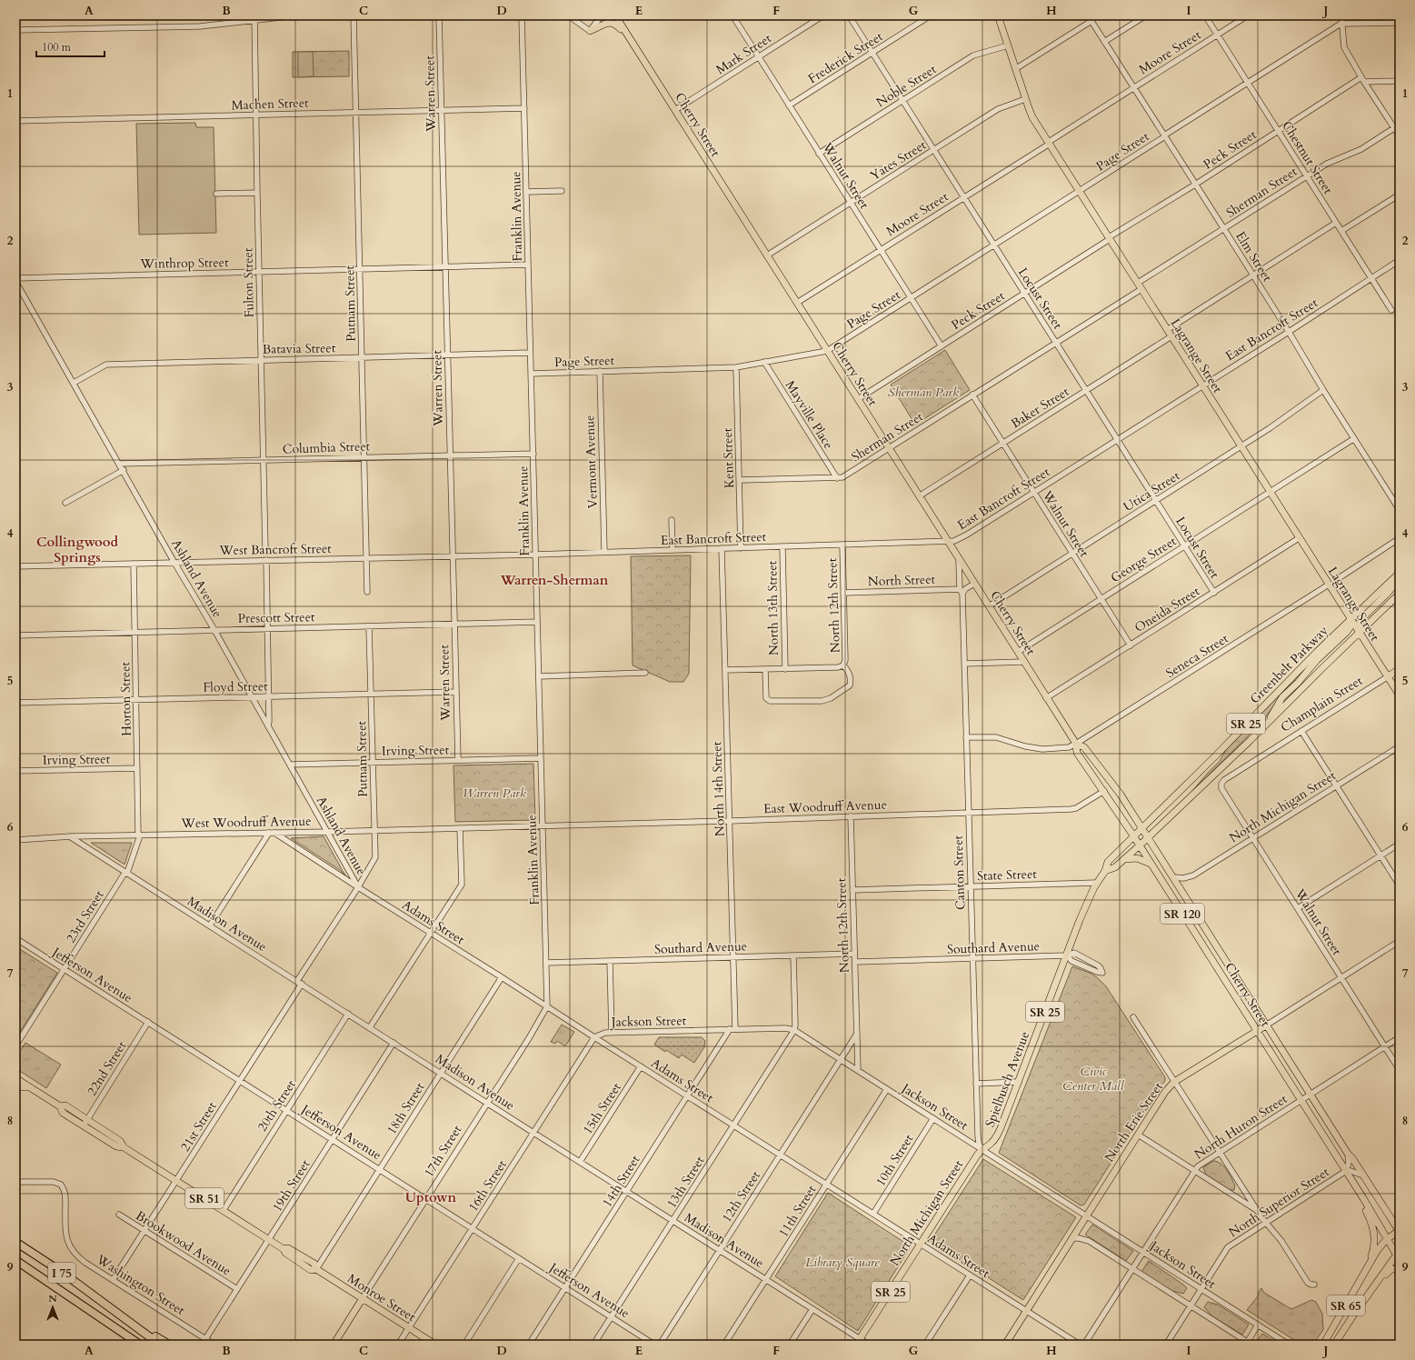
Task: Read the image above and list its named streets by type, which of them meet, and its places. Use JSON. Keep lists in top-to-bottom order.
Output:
{
  "streets": {
    "highway": ["I 75"],
    "main road": [
      "Cherry Street",
      "Lagrange Street",
      "Greenbelt Parkway",
      "Champlain Street",
      "SR 25",
      "North Michigan Street",
      "SR 120",
      "Spielbusch Avenue",
      "North Erie Street",
      "17th Street",
      "SR 51",
      "Monroe Street",
      "SR 65"
    ],
    "street": [
      "Moore Street",
      "Mark Street",
      "Frederick Street",
      "Noble Street",
      "Warren Street",
      "Machen Street",
      "Peck Street",
      "Page Street",
      "Chestnut Street",
      "Yates Street",
      "Walnut Street",
      "Sherman Street",
      "Franklin Avenue",
      "Elm Street",
      "Winthrop Street",
      "Fulton Street",
      "Locust Street",
      "Putnam Street",
      "East Bancroft Street",
      "Batavia Street",
      "Baker Street",
      "Mayville Place",
      "Columbia Street",
      "Kent Street",
      "Vermont Avenue",
      "Utica Street",
      "West Bancroft Street",
      "George Street",
      "Ashland Avenue",
      "North Street",
      "North 12th Street",
      "North 13th Street",
      "Oneida Street",
      "Prescott Street",
      "Seneca Street",
      "Floyd Street",
      "Horton Street",
      "Irving Street",
      "North 14th Street",
      "East Woodruff Avenue",
      "West Woodruff Avenue",
      "Canton Street",
      "State Street",
      "23rd Street",
      "Adams Street",
      "Madison Avenue",
      "Southard Avenue",
      "Jefferson Avenue",
      "Jackson Street",
      "22nd Street",
      "20th Street",
      "18th Street",
      "15th Street",
      "21st Street",
      "North Huron Street",
      "10th Street",
      "14th Street",
      "13th Street",
      "19th Street",
      "16th Street",
      "12th Street",
      "North Superior Street",
      "11th Street",
      "Brookwood Avenue",
      "Washington Street"
    ]
  },
  "crossings": [
    ["Moore Street", "Cherry Street"],
    ["Moore Street", "Chestnut Street"],
    ["Moore Street", "Walnut Street"],
    ["Moore Street", "Elm Street"],
    ["Moore Street", "Locust Street"],
    ["Moore Street", "Lagrange Street"],
    ["Mark Street", "Cherry Street"],
    ["Mark Street", "Walnut Street"],
    ["Frederick Street", "Walnut Street"],
    ["Frederick Street", "Locust Street"],
    ["Noble Street", "Walnut Street"],
    ["Noble Street", "Locust Street"],
    ["Noble Street", "Lagrange Street"],
    ["Warren Street", "Machen Street"],
    ["Warren Street", "Winthrop Street"],
    ["Warren Street", "Batavia Street"],
    ["Warren Street", "Columbia Street"],
    ["Warren Street", "West Bancroft Street"],
    ["Warren Street", "Prescott Street"],
    ["Warren Street", "Floyd Street"],
    ["Warren Street", "Irving Street"],
    ["Machen Street", "Franklin Avenue"],
    ["Machen Street", "Fulton Street"],
    ["Machen Street", "Putnam Street"],
    ["Cherry Street", "Peck Street"],
    ["Cherry Street", "Page Street"],
    ["Cherry Street", "Yates Street"],
    ["Cherry Street", "Sherman Street"],
    ["Cherry Street", "East Bancroft Street"],
    ["Cherry Street", "Baker Street"],
    ["Cherry Street", "Utica Street"],
    ["Cherry Street", "George Street"],
    ["Cherry Street", "Oneida Street"],
    ["Cherry Street", "Seneca Street"],
    ["Cherry Street", "Greenbelt Parkway"],
    ["Cherry Street", "East Woodruff Avenue"],
    ["Cherry Street", "North Michigan Street"],
    ["Cherry Street", "Canton Street"],
    ["Cherry Street", "Spielbusch Avenue"],
    ["Cherry Street", "North Erie Street"],
    ["Cherry Street", "North Huron Street"],
    ["Cherry Street", "North Superior Street"],
    ["Cherry Street", "SR 65"],
    ["Peck Street", "Chestnut Street"],
    ["Peck Street", "Walnut Street"],
    ["Peck Street", "Elm Street"],
    ["Peck Street", "Locust Street"],
    ["Peck Street", "Lagrange Street"],
    ["Page Street", "Chestnut Street"],
    ["Page Street", "Walnut Street"],
    ["Page Street", "Franklin Avenue"],
    ["Page Street", "Elm Street"],
    ["Page Street", "Locust Street"],
    ["Page Street", "Lagrange Street"],
    ["Page Street", "Mayville Place"],
    ["Page Street", "Kent Street"],
    ["Page Street", "Vermont Avenue"],
    ["Chestnut Street", "Sherman Street"],
    ["Chestnut Street", "East Bancroft Street"],
    ["Yates Street", "Walnut Street"],
    ["Yates Street", "Locust Street"],
    ["Yates Street", "Lagrange Street"],
    ["Walnut Street", "Sherman Street"],
    ["Walnut Street", "East Bancroft Street"],
    ["Walnut Street", "Baker Street"],
    ["Walnut Street", "Utica Street"],
    ["Walnut Street", "George Street"],
    ["Walnut Street", "Oneida Street"],
    ["Walnut Street", "Champlain Street"],
    ["Walnut Street", "North Michigan Street"],
    ["Walnut Street", "North Erie Street"],
    ["Walnut Street", "North Huron Street"],
    ["Sherman Street", "Elm Street"],
    ["Sherman Street", "Locust Street"],
    ["Sherman Street", "Lagrange Street"],
    ["Sherman Street", "Mayville Place"],
    ["Sherman Street", "Kent Street"],
    ["Franklin Avenue", "Winthrop Street"],
    ["Franklin Avenue", "East Bancroft Street"],
    ["Franklin Avenue", "Batavia Street"],
    ["Franklin Avenue", "Columbia Street"],
    ["Franklin Avenue", "West Bancroft Street"],
    ["Franklin Avenue", "Prescott Street"],
    ["Franklin Avenue", "Irving Street"],
    ["Franklin Avenue", "East Woodruff Avenue"],
    ["Franklin Avenue", "West Woodruff Avenue"],
    ["Franklin Avenue", "Adams Street"],
    ["Franklin Avenue", "Southard Avenue"],
    ["Franklin Avenue", "17th Street"],
    ["Elm Street", "East Bancroft Street"],
    ["Elm Street", "Utica Street"],
    ["Elm Street", "George Street"],
    ["Winthrop Street", "Fulton Street"],
    ["Winthrop Street", "Putnam Street"],
    ["Fulton Street", "Batavia Street"],
    ["Fulton Street", "Columbia Street"],
    ["Locust Street", "East Bancroft Street"],
    ["Locust Street", "Baker Street"],
    ["Locust Street", "Utica Street"],
    ["Locust Street", "George Street"],
    ["Locust Street", "Oneida Street"],
    ["Putnam Street", "Batavia Street"],
    ["Putnam Street", "Columbia Street"],
    ["Putnam Street", "West Bancroft Street"],
    ["Putnam Street", "Ashland Avenue"],
    ["Putnam Street", "Prescott Street"],
    ["Putnam Street", "Floyd Street"],
    ["Putnam Street", "Irving Street"],
    ["Putnam Street", "West Woodruff Avenue"],
    ["Putnam Street", "Adams Street"],
    ["Putnam Street", "21st Street"],
    ["East Bancroft Street", "Lagrange Street"],
    ["East Bancroft Street", "Kent Street"],
    ["East Bancroft Street", "Vermont Avenue"],
    ["East Bancroft Street", "West Bancroft Street"],
    ["East Bancroft Street", "North 12th Street"],
    ["East Bancroft Street", "North 13th Street"],
    ["East Bancroft Street", "North 14th Street"],
    ["Batavia Street", "Ashland Avenue"],
    ["Lagrange Street", "Baker Street"],
    ["Lagrange Street", "Utica Street"],
    ["Lagrange Street", "George Street"],
    ["Lagrange Street", "Oneida Street"],
    ["Lagrange Street", "Seneca Street"],
    ["Lagrange Street", "Greenbelt Parkway"],
    ["Lagrange Street", "Champlain Street"],
    ["Columbia Street", "Ashland Avenue"],
    ["West Bancroft Street", "Ashland Avenue"],
    ["West Bancroft Street", "Horton Street"],
    ["Ashland Avenue", "Prescott Street"],
    ["Ashland Avenue", "Floyd Street"],
    ["Ashland Avenue", "Irving Street"],
    ["Ashland Avenue", "West Woodruff Avenue"],
    ["Ashland Avenue", "Adams Street"],
    ["Ashland Avenue", "21st Street"],
    ["North Street", "North 12th Street"],
    ["North Street", "Canton Street"],
    ["North 12th Street", "East Woodruff Avenue"],
    ["North 12th Street", "State Street"],
    ["North 12th Street", "Southard Avenue"],
    ["North 12th Street", "Jackson Street"],
    ["Prescott Street", "Horton Street"],
    ["Seneca Street", "Canton Street"],
    ["Greenbelt Parkway", "Spielbusch Avenue"],
    ["Floyd Street", "Horton Street"],
    ["Horton Street", "Irving Street"],
    ["Horton Street", "West Woodruff Avenue"],
    ["Horton Street", "23rd Street"],
    ["North 14th Street", "East Woodruff Avenue"],
    ["North 14th Street", "Southard Avenue"],
    ["North 14th Street", "Jackson Street"],
    ["North 14th Street", "14th Street"],
    ["East Woodruff Avenue", "West Woodruff Avenue"],
    ["East Woodruff Avenue", "Canton Street"],
    ["North Michigan Street", "Canton Street"],
    ["North Michigan Street", "Adams Street"],
    ["North Michigan Street", "Madison Avenue"],
    ["North Michigan Street", "Jackson Street"],
    ["North Michigan Street", "Spielbusch Avenue"],
    ["West Woodruff Avenue", "23rd Street"],
    ["West Woodruff Avenue", "Adams Street"],
    ["West Woodruff Avenue", "Madison Avenue"],
    ["Canton Street", "State Street"],
    ["Canton Street", "Southard Avenue"],
    ["Canton Street", "Jackson Street"],
    ["Canton Street", "Spielbusch Avenue"],
    ["State Street", "Spielbusch Avenue"],
    ["23rd Street", "Madison Avenue"],
    ["23rd Street", "Jefferson Avenue"],
    ["Adams Street", "Jackson Street"],
    ["Adams Street", "18th Street"],
    ["Adams Street", "15th Street"],
    ["Adams Street", "North Erie Street"],
    ["Adams Street", "21st Street"],
    ["Adams Street", "17th Street"],
    ["Adams Street", "10th Street"],
    ["Adams Street", "14th Street"],
    ["Adams Street", "13th Street"],
    ["Adams Street", "16th Street"],
    ["Adams Street", "12th Street"],
    ["Adams Street", "11th Street"],
    ["Madison Avenue", "20th Street"],
    ["Madison Avenue", "18th Street"],
    ["Madison Avenue", "15th Street"],
    ["Madison Avenue", "21st Street"],
    ["Madison Avenue", "17th Street"],
    ["Madison Avenue", "14th Street"],
    ["Madison Avenue", "13th Street"],
    ["Madison Avenue", "19th Street"],
    ["Madison Avenue", "16th Street"],
    ["Madison Avenue", "12th Street"],
    ["Madison Avenue", "11th Street"],
    ["Southard Avenue", "Spielbusch Avenue"],
    ["Jefferson Avenue", "22nd Street"],
    ["Jefferson Avenue", "20th Street"],
    ["Jefferson Avenue", "18th Street"],
    ["Jefferson Avenue", "21st Street"],
    ["Jefferson Avenue", "17th Street"],
    ["Jefferson Avenue", "14th Street"],
    ["Jefferson Avenue", "13th Street"],
    ["Jefferson Avenue", "19th Street"],
    ["Jefferson Avenue", "16th Street"],
    ["Jackson Street", "Spielbusch Avenue"],
    ["Jackson Street", "North Erie Street"],
    ["Jackson Street", "North Huron Street"],
    ["Jackson Street", "10th Street"],
    ["Jackson Street", "14th Street"],
    ["Jackson Street", "13th Street"],
    ["Jackson Street", "16th Street"],
    ["Jackson Street", "12th Street"],
    ["Jackson Street", "North Superior Street"],
    ["Jackson Street", "11th Street"],
    ["22nd Street", "Monroe Street"],
    ["20th Street", "Monroe Street"],
    ["18th Street", "Monroe Street"],
    ["21st Street", "Brookwood Avenue"],
    ["21st Street", "Washington Street"],
    ["21st Street", "Monroe Street"],
    ["17th Street", "Monroe Street"],
    ["19th Street", "Brookwood Avenue"],
    ["19th Street", "Washington Street"],
    ["19th Street", "Monroe Street"],
    ["16th Street", "Monroe Street"]
  ],
  "districts": ["Collingwood Springs", "Warren-Sherman", "Uptown"],
  "parks": [
    "Sherman Park",
    "Warren Park",
    "Civic Center Mall",
    "Library Square"
  ],
  "scale_bar": "100 m",
  "north": "top",
  "grid": {
    "columns": [
      "A",
      "B",
      "C",
      "D",
      "E",
      "F",
      "G",
      "H",
      "I",
      "J"
    ],
    "rows": [
      "1",
      "2",
      "3",
      "4",
      "5",
      "6",
      "7",
      "8",
      "9"
    ]
  }
}
